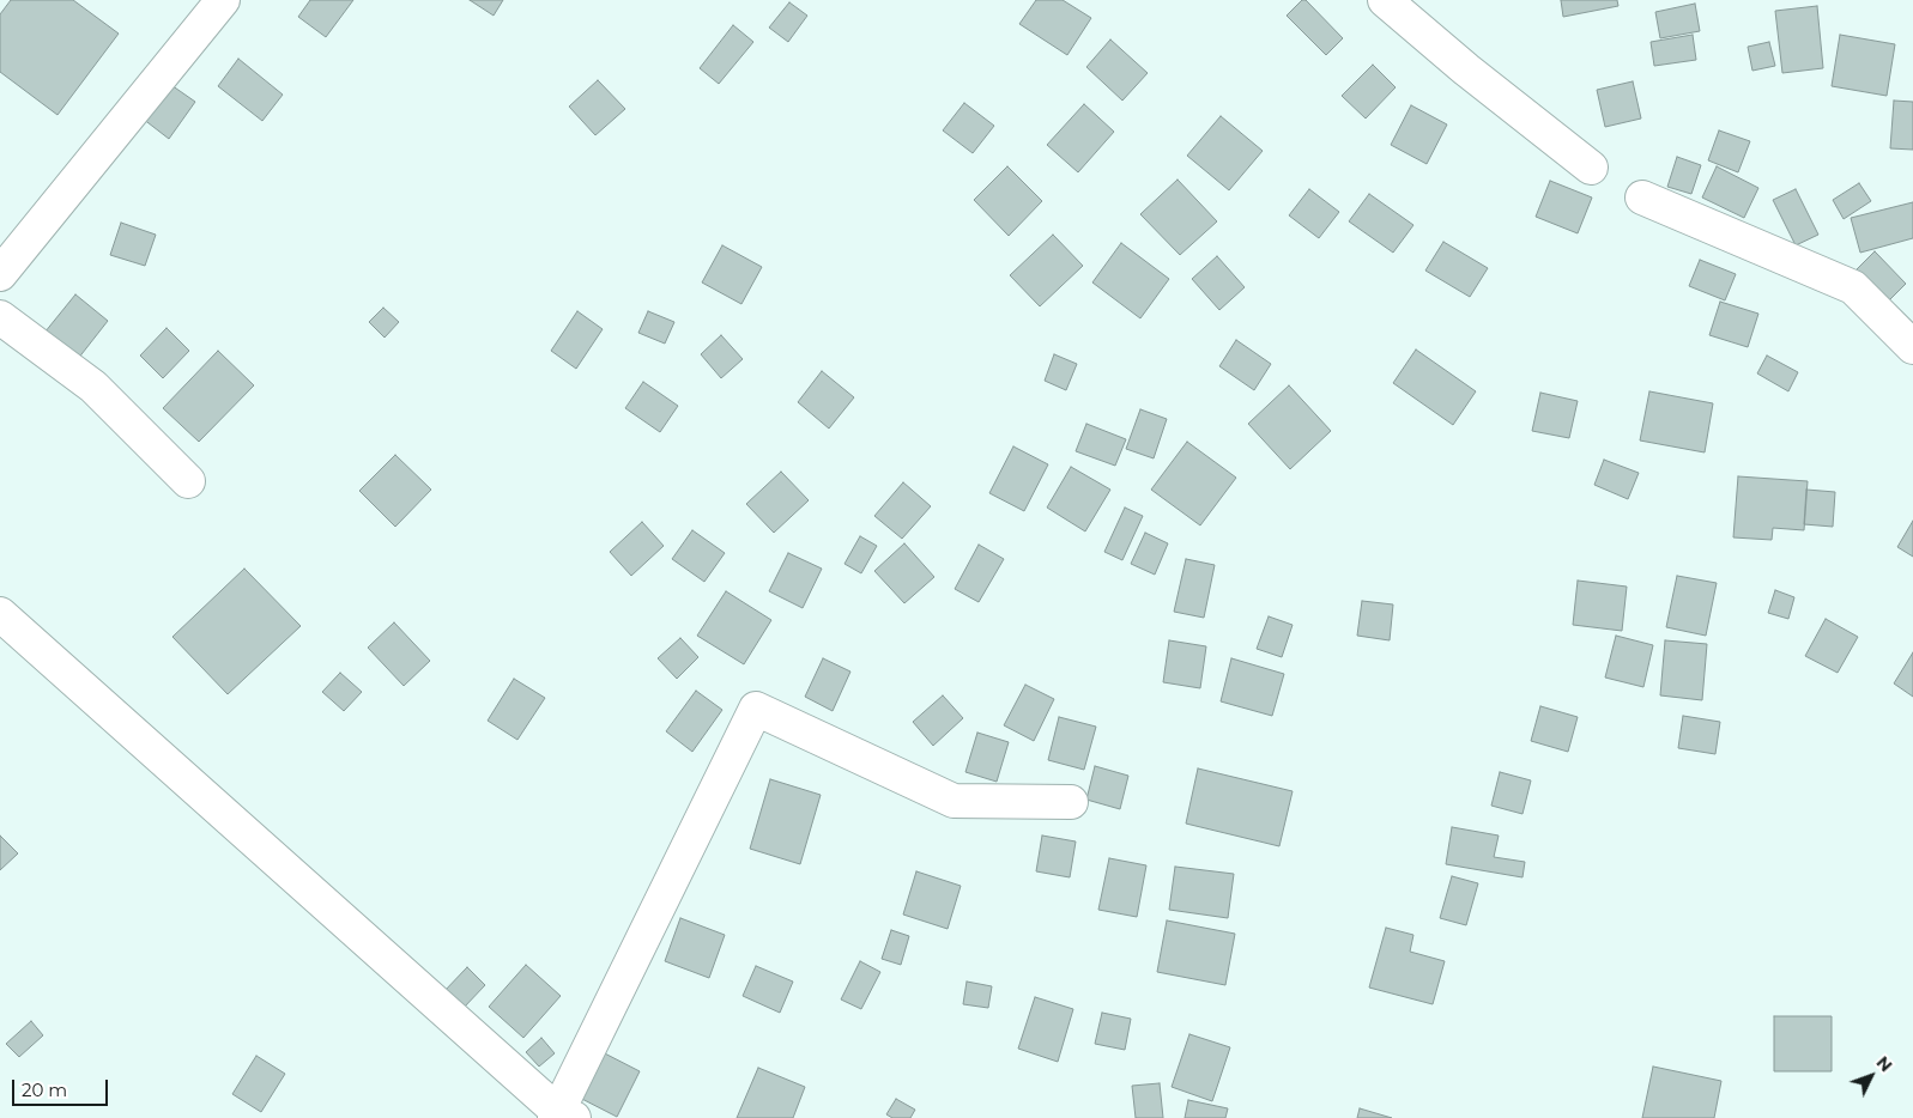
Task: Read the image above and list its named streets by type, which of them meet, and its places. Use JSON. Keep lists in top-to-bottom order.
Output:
{
  "scale_bar": "20 m",
  "north": "top right"
}
